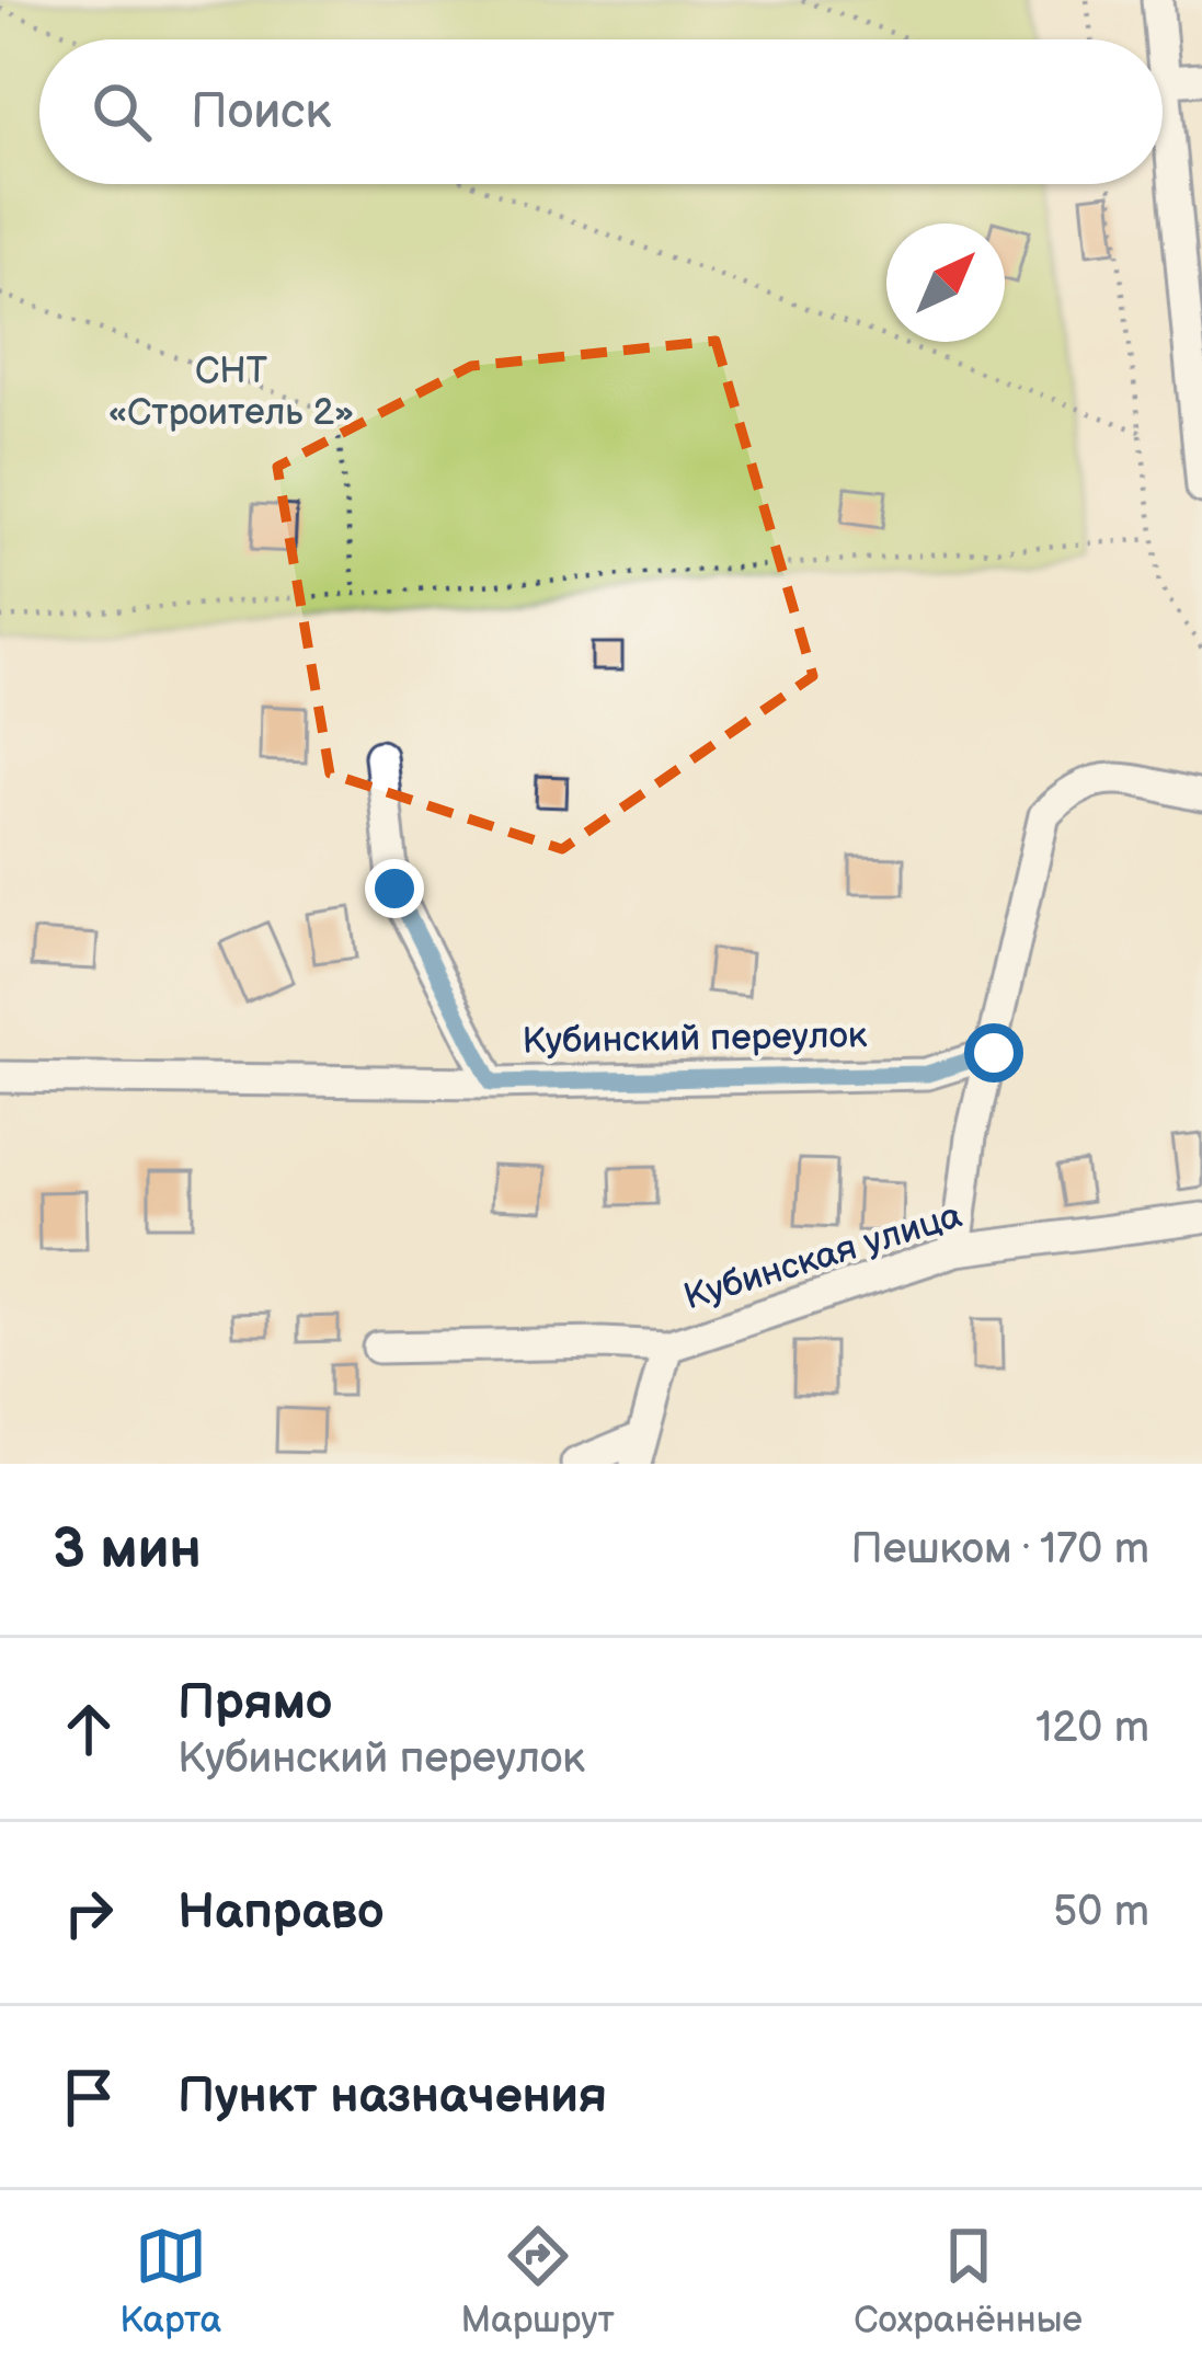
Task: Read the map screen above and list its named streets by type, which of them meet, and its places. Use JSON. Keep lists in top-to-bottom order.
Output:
{
  "streets": {
    "street": ["Кубинский переулок", "Кубинская улица"]
  },
  "parks": ["СНТ «Строитель 2»"],
  "north": "top right",
  "page": {
    "search": "Поиск",
    "heading": ["3 мин", "Пешком · 170 m"],
    "list": [
      ["Прямо", "Кубинский переулок", "120 m"],
      ["Направо", "50 m"],
      "Пункт назначения"
    ],
    "nav": ["Карта", "Маршрут", "Сохранённые"]
  }
}
